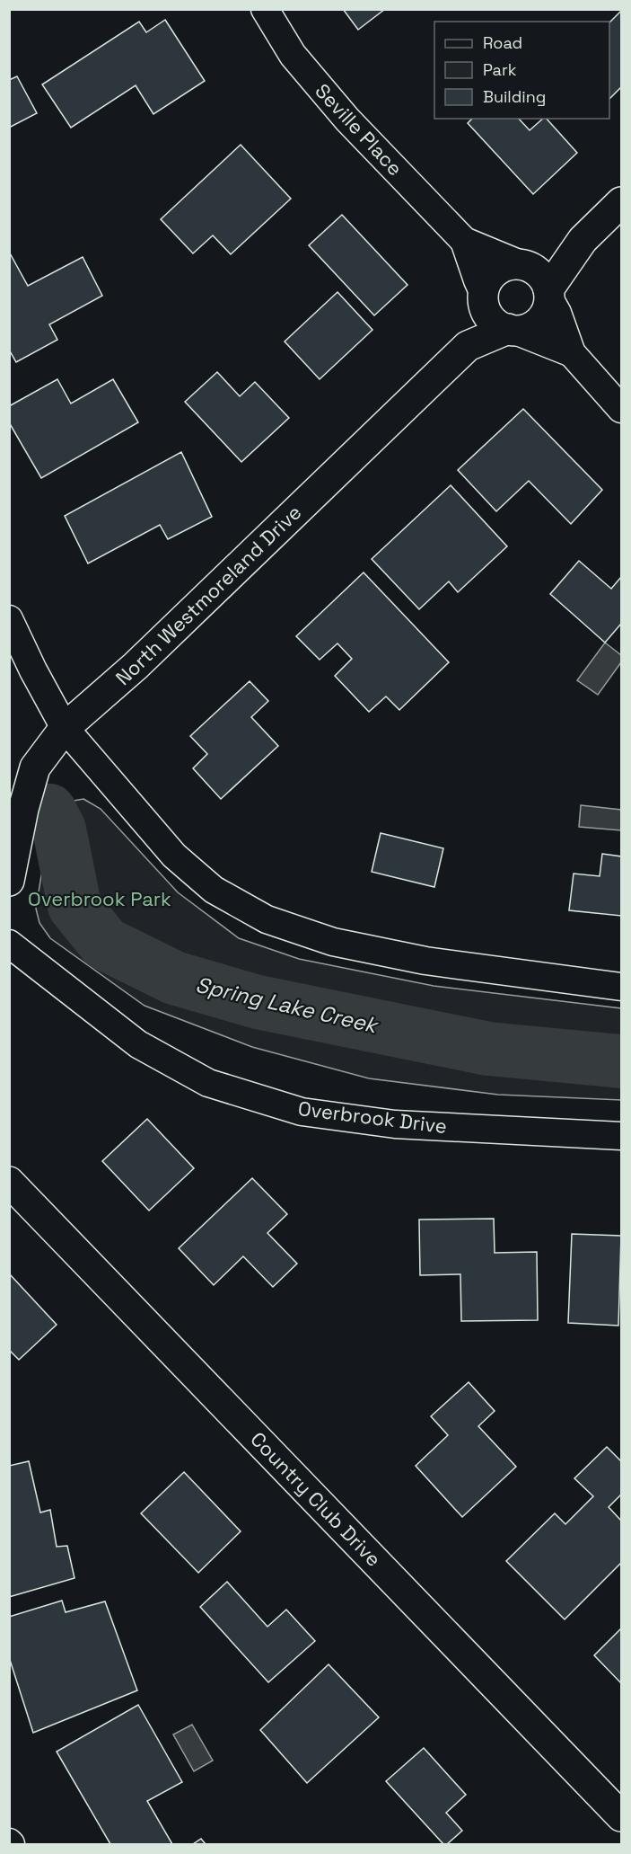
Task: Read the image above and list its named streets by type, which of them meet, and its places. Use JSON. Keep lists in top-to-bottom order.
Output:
{
  "streets": {
    "street": [
      "Seville Place",
      "North Westmoreland Drive",
      "Overbrook Drive",
      "Country Club Drive"
    ]
  },
  "crossings": [
    ["Seville Place", "North Westmoreland Drive"]
  ],
  "water": ["Spring Lake Creek"],
  "parks": ["Overbrook Park"],
  "legend": ["Road", "Park", "Building"]
}
